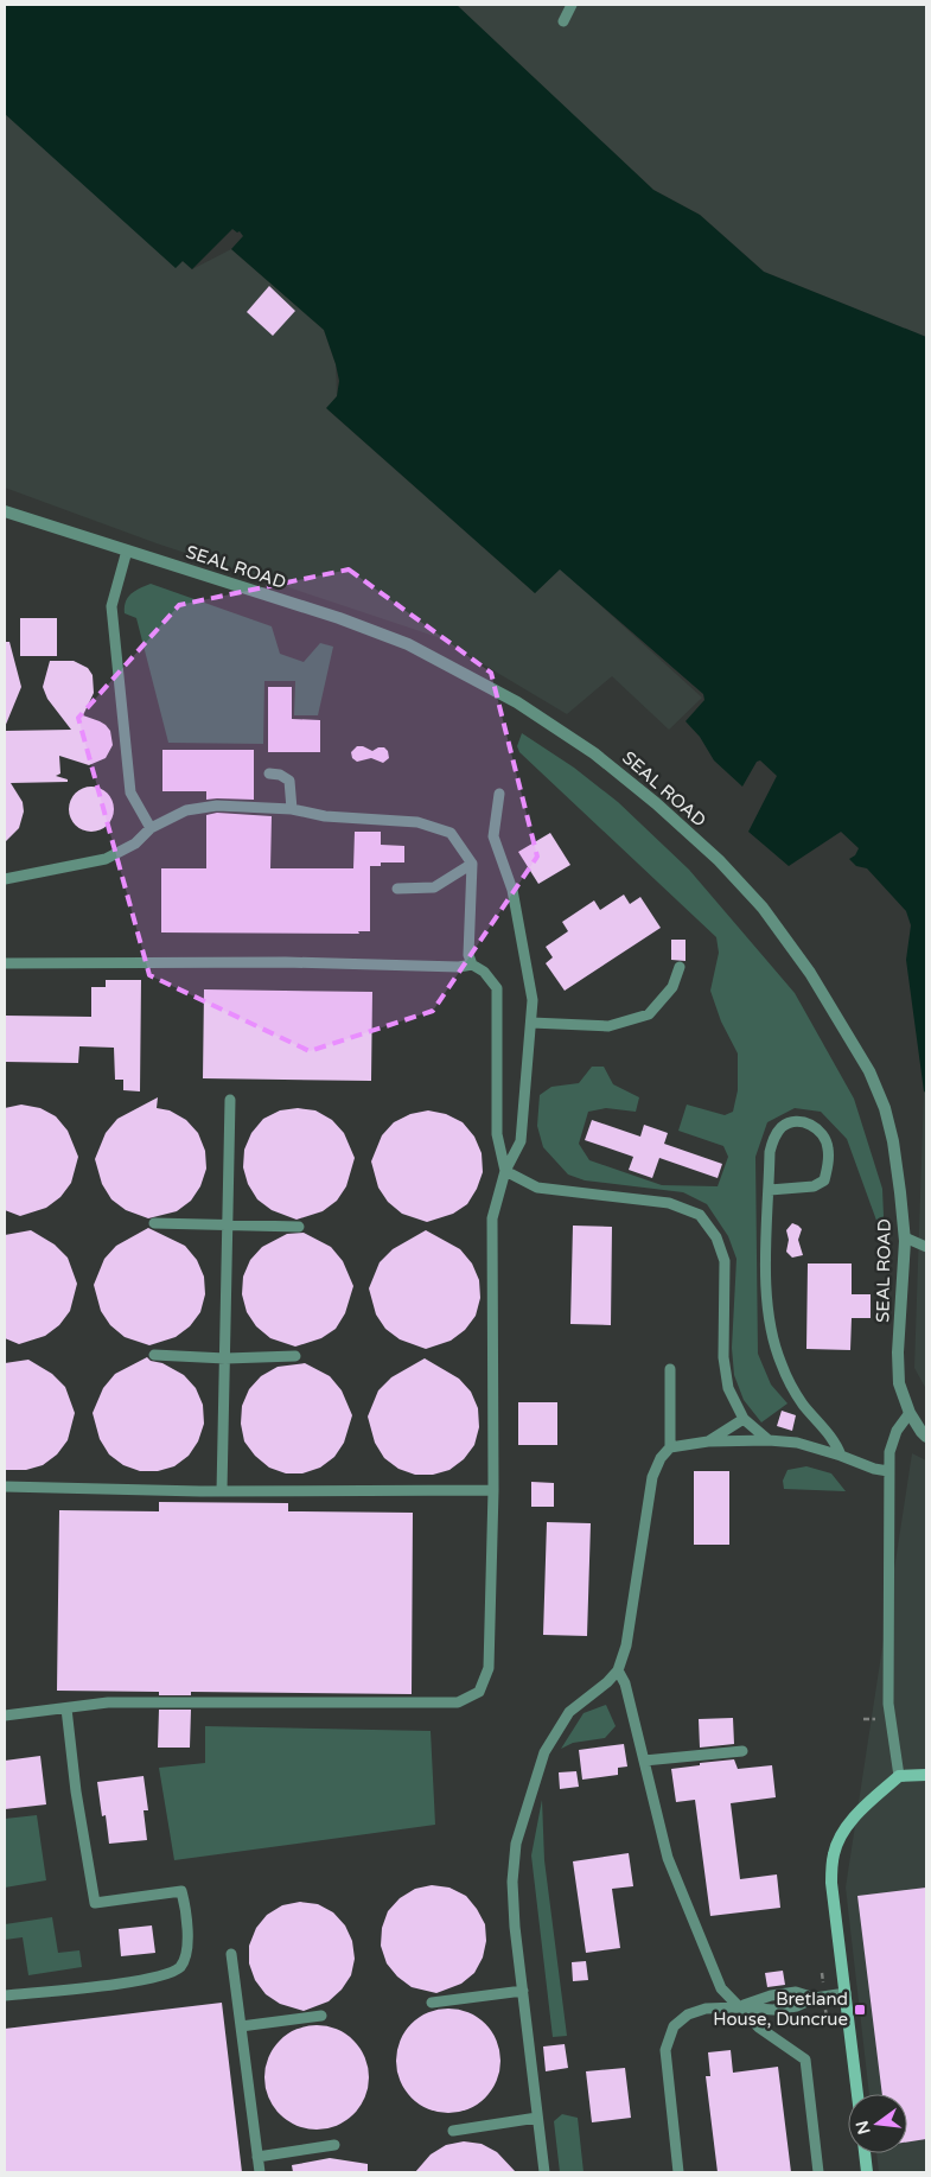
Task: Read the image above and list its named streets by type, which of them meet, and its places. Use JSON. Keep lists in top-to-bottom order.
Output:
{
  "streets": {
    "street": ["SEAL ROAD"]
  },
  "places": {
    "transit": ["Bretland House, Duncrue"]
  },
  "north": "left"
}
